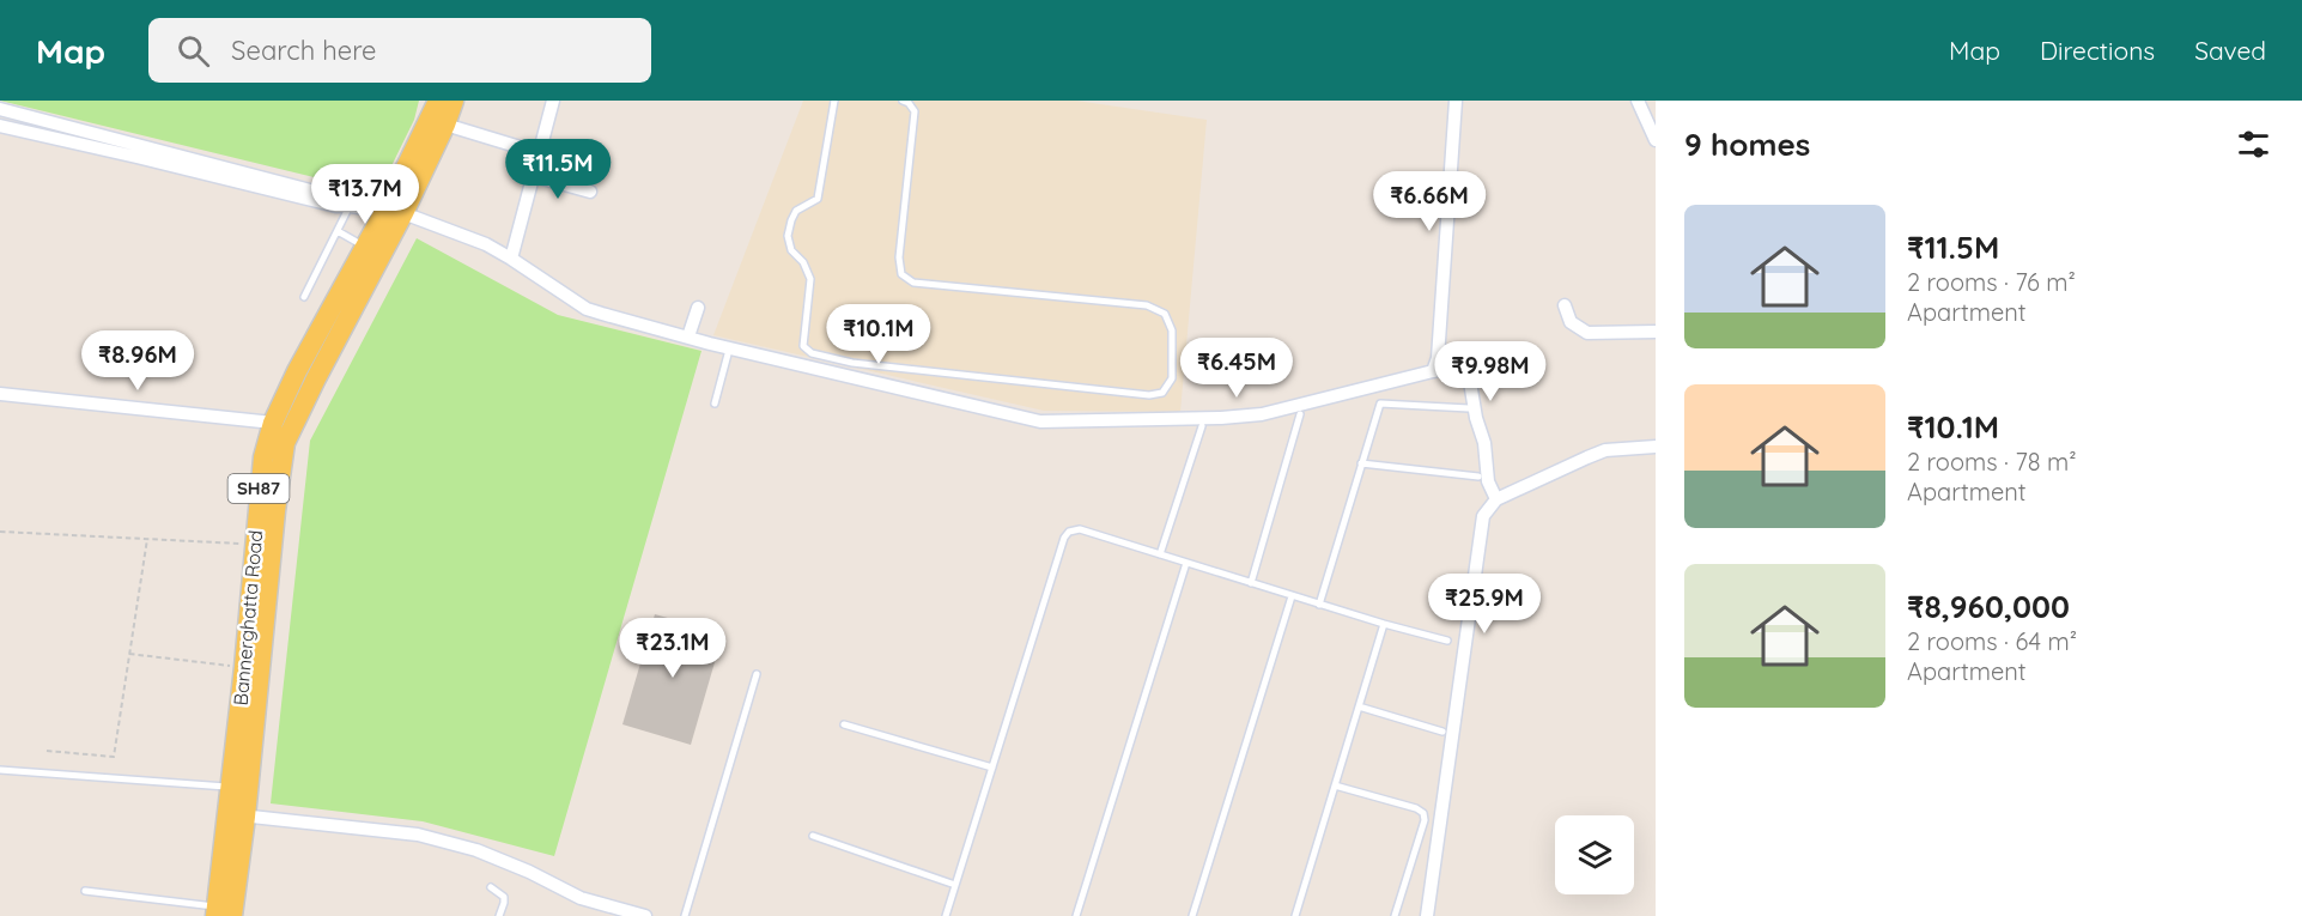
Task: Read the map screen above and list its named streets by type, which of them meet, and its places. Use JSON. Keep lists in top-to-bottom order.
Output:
{
  "streets": {
    "main road": ["SH87", "Bannerghatta Road"]
  },
  "page": {
    "header": "Map",
    "search": "Search here",
    "nav": ["Map", "Directions", "Saved"],
    "heading": "9 homes",
    "price": [
      "₹11.5M",
      "₹13.7M",
      "₹6.66M",
      "₹10.1M",
      "₹8.96M",
      "₹6.45M",
      "₹9.98M",
      "₹25.9M",
      "₹23.1M"
    ],
    "list": [
      {
        "name": "₹11.5M",
        "note": "2 rooms · 76 m² · Apartment"
      },
      {
        "name": "₹10.1M",
        "note": "2 rooms · 78 m² · Apartment"
      },
      {
        "name": "₹8,960,000",
        "note": "2 rooms · 64 m² · Apartment"
      }
    ]
  }
}
